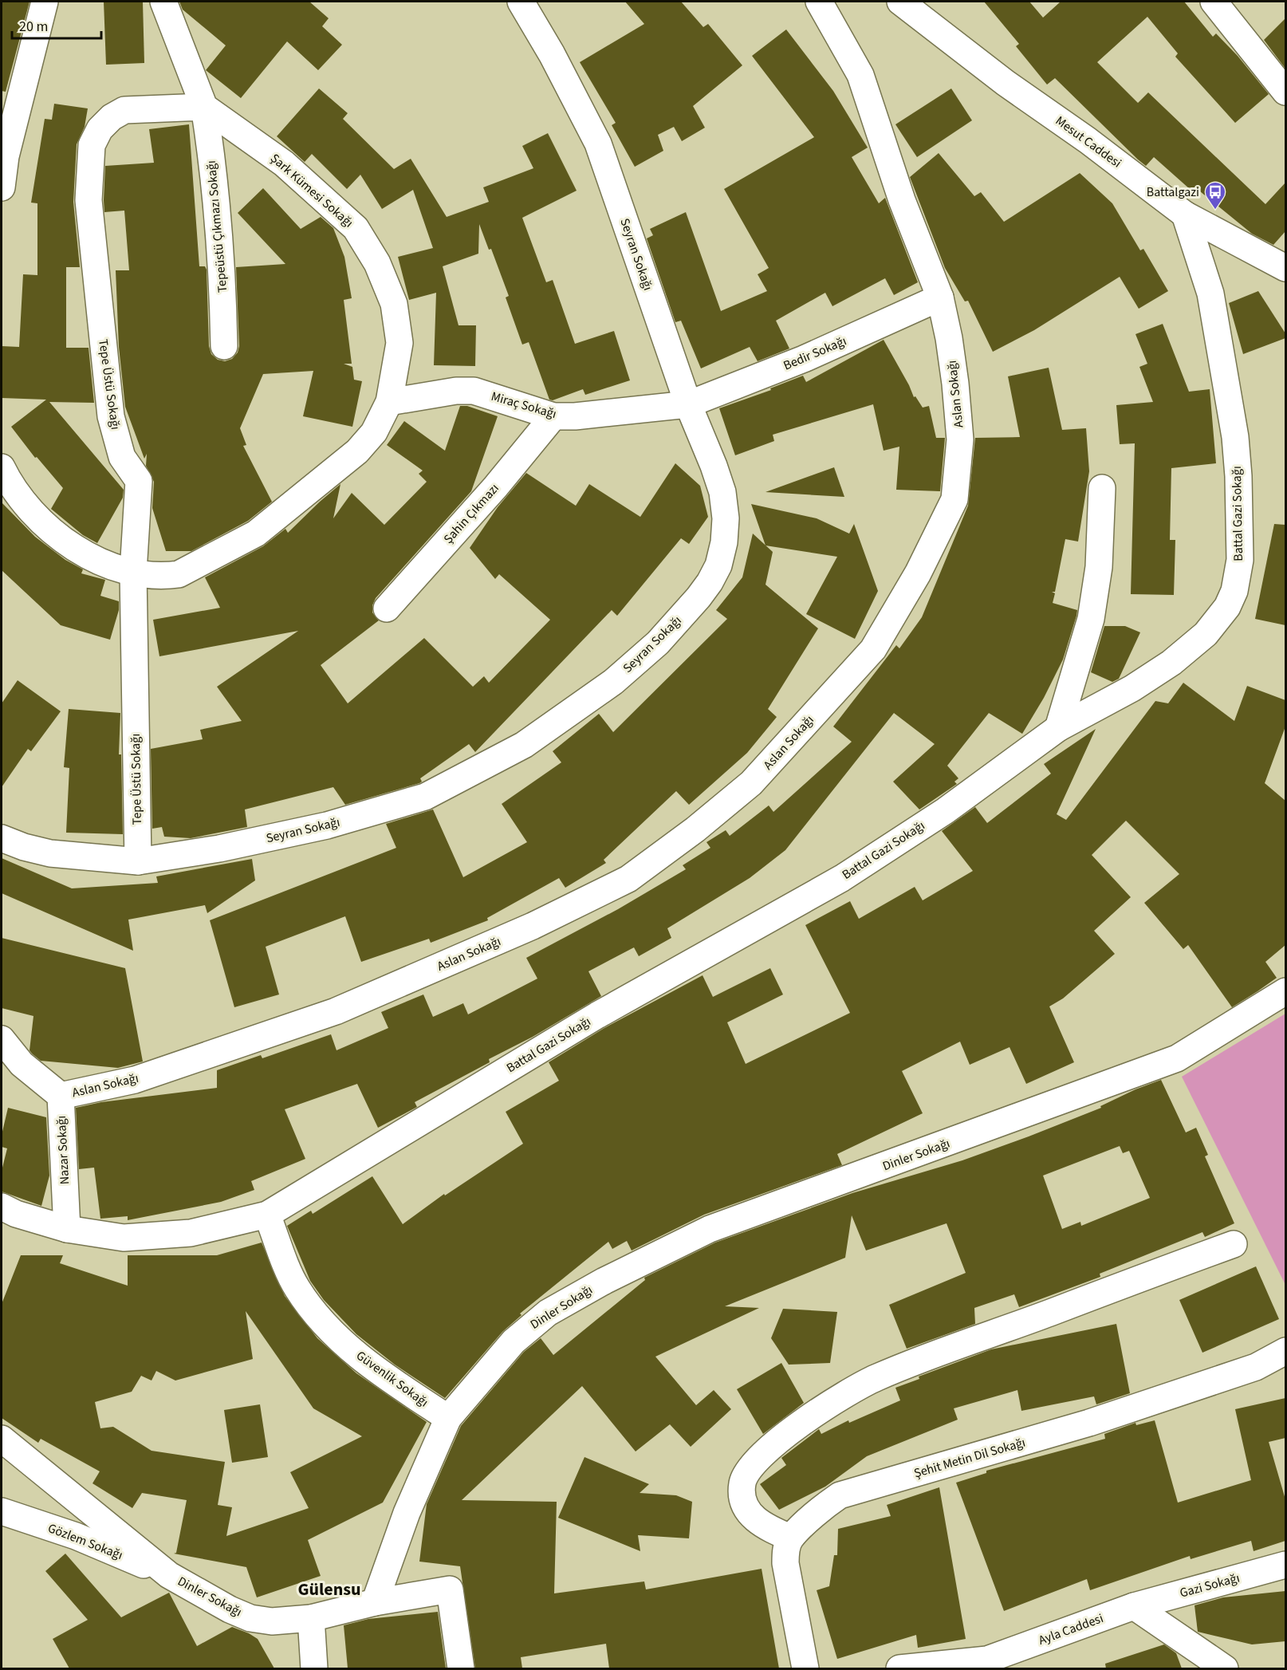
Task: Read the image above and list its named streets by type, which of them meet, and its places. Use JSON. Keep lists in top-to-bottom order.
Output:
{
  "streets": {
    "street": [
      "Mesut Caddesi",
      "Şark Kümesi Sokağı",
      "Tepeüstü Çıkmazı Sokağı",
      "Seyran Sokağı",
      "Bedir Sokağı",
      "Tepe Üstü Sokağı",
      "Aslan Sokağı",
      "Miraç Sokağı",
      "Şahin Çıkmazı",
      "Battal Gazi Sokağı",
      "Nazar Sokağı",
      "Dinler Sokağı",
      "Güvenlik Sokağı",
      "Şehit Metin Dil Sokağı",
      "Gözlem Sokağı",
      "Gazi Sokağı",
      "Ayla Caddesi"
    ]
  },
  "crossings": [
    ["Mesut Caddesi", "Battal Gazi Sokağı"],
    ["Şark Kümesi Sokağı", "Tepeüstü Çıkmazı Sokağı"],
    ["Şark Kümesi Sokağı", "Tepe Üstü Sokağı"],
    ["Şark Kümesi Sokağı", "Miraç Sokağı"],
    ["Tepeüstü Çıkmazı Sokağı", "Tepe Üstü Sokağı"],
    ["Seyran Sokağı", "Bedir Sokağı"],
    ["Seyran Sokağı", "Tepe Üstü Sokağı"],
    ["Seyran Sokağı", "Miraç Sokağı"],
    ["Bedir Sokağı", "Aslan Sokağı"],
    ["Bedir Sokağı", "Miraç Sokağı"],
    ["Aslan Sokağı", "Nazar Sokağı"],
    ["Miraç Sokağı", "Şahin Çıkmazı"],
    ["Battal Gazi Sokağı", "Nazar Sokağı"],
    ["Battal Gazi Sokağı", "Güvenlik Sokağı"],
    ["Dinler Sokağı", "Güvenlik Sokağı"],
    ["Dinler Sokağı", "Gözlem Sokağı"],
    ["Gazi Sokağı", "Ayla Caddesi"]
  ],
  "districts": ["Gülensu"],
  "places": {
    "bus stop": ["Battalgazi"]
  },
  "scale_bar": "20 m"
}
